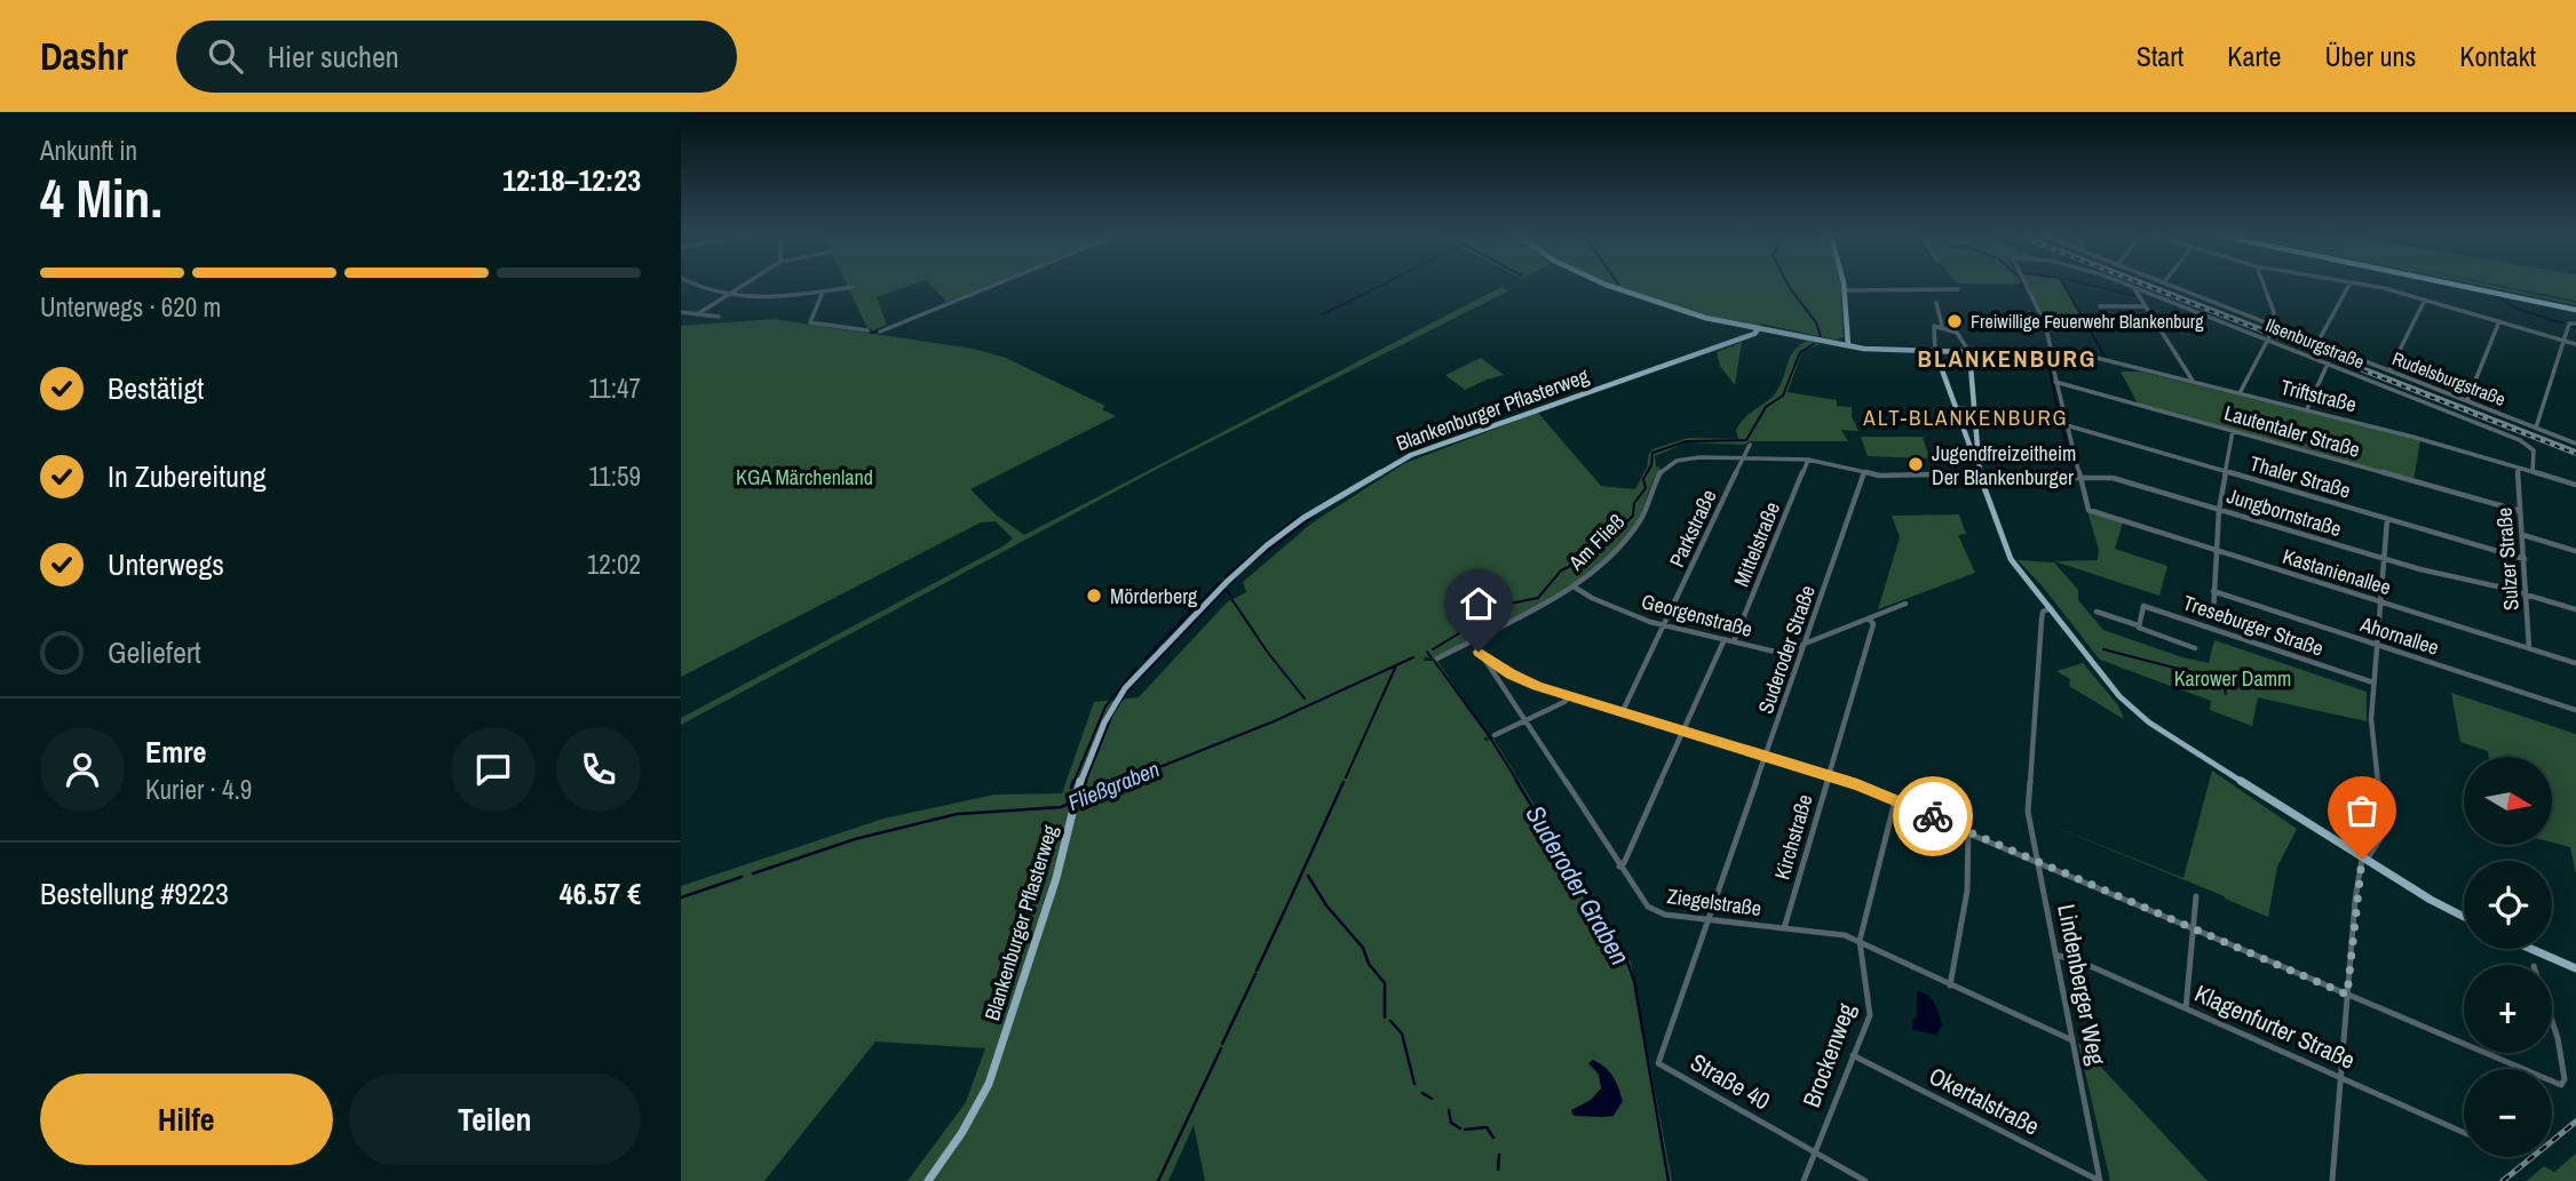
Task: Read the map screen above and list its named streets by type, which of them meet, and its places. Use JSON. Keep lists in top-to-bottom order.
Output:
{
  "streets": {
    "main road": ["Blankenburger Pflasterweg"],
    "street": [
      "Ilsenburgstraße",
      "Rudelsburgstraße",
      "Triftstraße",
      "Lautentaler Straße",
      "Thaler Straße",
      "Jungbornstraße",
      "Parkstraße",
      "Am Fließ",
      "Mittelstraße",
      "Sulzer Straße",
      "Kastanienallee",
      "Georgenstraße",
      "Treseburger Straße",
      "Ahornallee",
      "Suderoder Straße",
      "Kirchstraße",
      "Ziegelstraße",
      "Lindenberger Weg",
      "Klagenfurter Straße",
      "Brockenweg",
      "Straße 40",
      "Okertalstraße"
    ]
  },
  "crossings": [
    ["Ilsenburgstraße", "Triftstraße"],
    ["Triftstraße", "Sulzer Straße"],
    ["Lautentaler Straße", "Sulzer Straße"],
    ["Thaler Straße", "Sulzer Straße"],
    ["Jungbornstraße", "Am Fließ"],
    ["Jungbornstraße", "Sulzer Straße"],
    ["Jungbornstraße", "Kastanienallee"],
    ["Jungbornstraße", "Suderoder Straße"],
    ["Parkstraße", "Am Fließ"],
    ["Parkstraße", "Georgenstraße"],
    ["Am Fließ", "Mittelstraße"],
    ["Am Fließ", "Georgenstraße"],
    ["Am Fließ", "Suderoder Straße"],
    ["Am Fließ", "Ziegelstraße"],
    ["Mittelstraße", "Georgenstraße"],
    ["Sulzer Straße", "Kastanienallee"],
    ["Georgenstraße", "Suderoder Straße"],
    ["Georgenstraße", "Kirchstraße"],
    ["Suderoder Straße", "Ziegelstraße"],
    ["Suderoder Straße", "Straße 40"],
    ["Kirchstraße", "Ziegelstraße"],
    ["Ziegelstraße", "Lindenberger Weg"],
    ["Ziegelstraße", "Brockenweg"],
    ["Lindenberger Weg", "Klagenfurter Straße"],
    ["Lindenberger Weg", "Okertalstraße"],
    ["Brockenweg", "Straße 40"],
    ["Brockenweg", "Okertalstraße"]
  ],
  "districts": ["BLANKENBURG", "ALT-BLANKENBURG"],
  "water": ["Fließgraben", "Suderoder Graben"],
  "parks": ["KGA Märchenland", "Karower Damm"],
  "places": ["Freiwillige Feuerwehr Blankenburg", "Jugendfreizeitheim Der Blankenburger", "Mörderberg"],
  "north": "right",
  "page": {
    "header": "Dashr",
    "search": "Hier suchen",
    "nav": [
      "Start",
      "Karte",
      "Über uns",
      "Kontakt"
    ],
    "heading": ["4 Min.", "Ankunft in", "12:18–12:23"],
    "panel": [
      "Emre",
      "Kurier · 4.9",
      "Bestellung #9223",
      "46.57 €"
    ],
    "bar": "Unterwegs · 620 m",
    "list": [
      ["Bestätigt", "11:47"],
      ["In Zubereitung", "11:59"],
      ["Unterwegs", "12:02"],
      "Geliefert"
    ],
    "map_buttons": ["+", "−"],
    "buttons": ["Hilfe", "Teilen"]
  }
}
